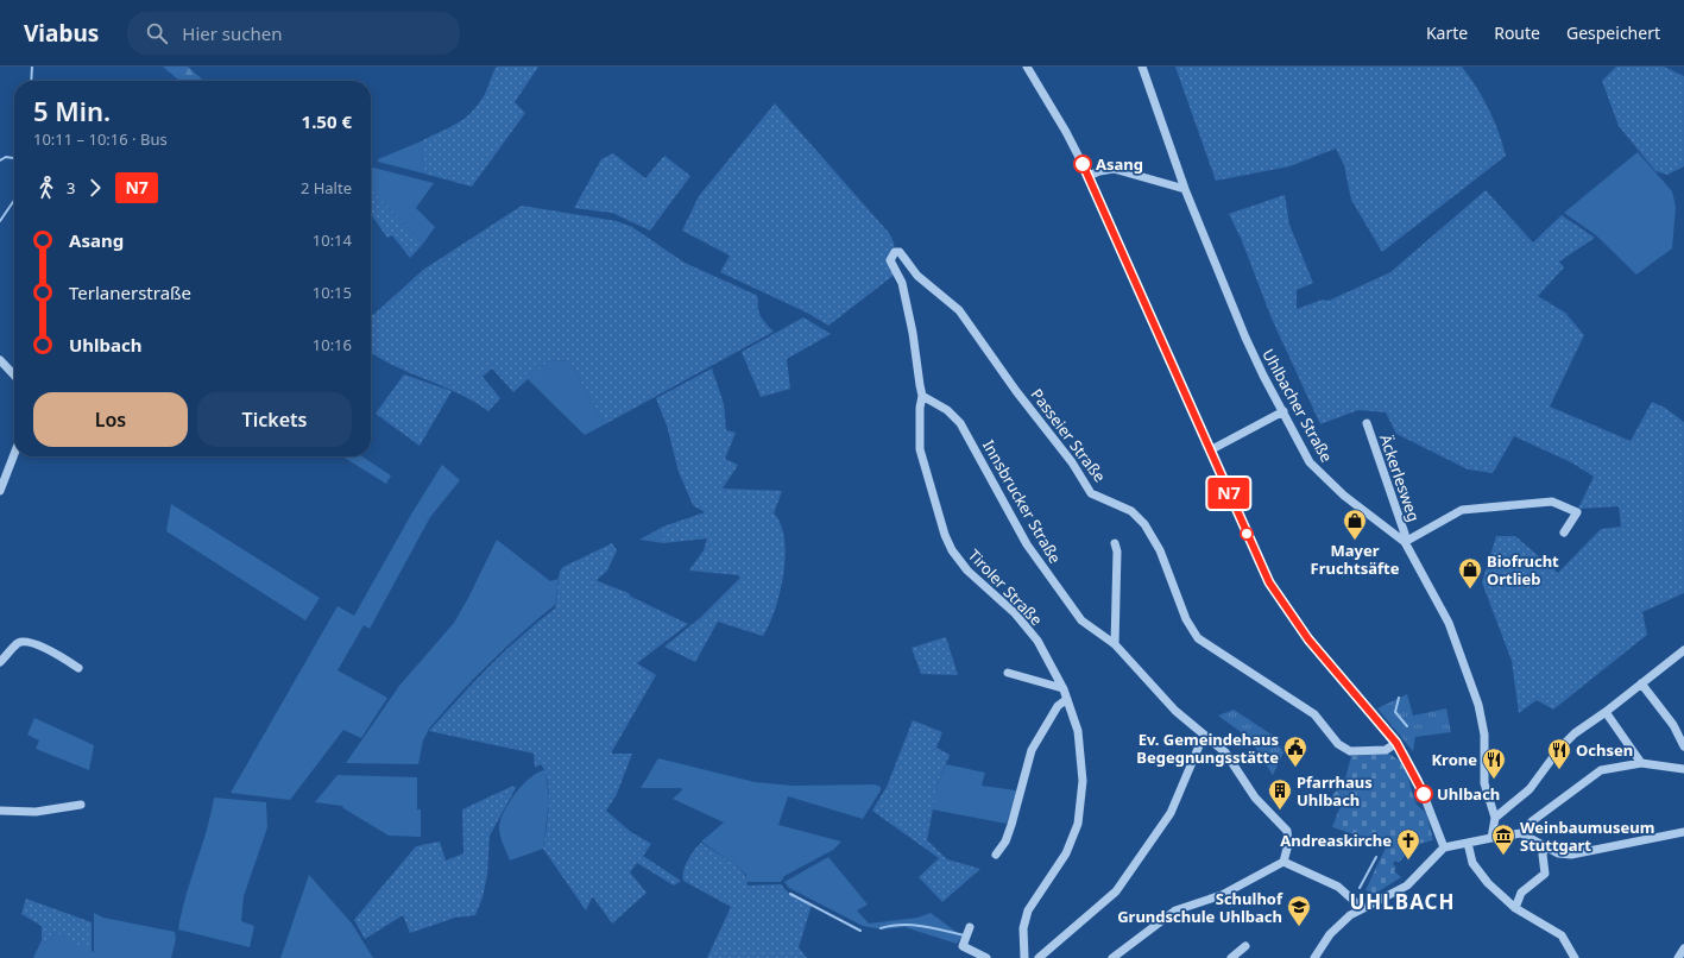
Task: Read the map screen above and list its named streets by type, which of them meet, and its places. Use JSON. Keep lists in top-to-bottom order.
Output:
{
  "streets": {
    "street": [
      "Uhlbacher Straße",
      "Passeier Straße",
      "Äckerlesweg",
      "Innsbrucker Straße",
      "Tiroler Straße"
    ]
  },
  "crossings": [
    ["Uhlbacher Straße", "Äckerlesweg"],
    ["Passeier Straße", "Innsbrucker Straße"],
    ["Passeier Straße", "Tiroler Straße"]
  ],
  "districts": ["UHLBACH"],
  "places": {
    "other": ["Asang", "Uhlbach"],
    "shop": ["Mayer Fruchtsäfte", "Biofrucht Ortlieb"],
    "public building": ["Ev. Gemeindehaus Begegnungsstätte"],
    "restaurant": ["Ochsen", "Krone"],
    "building": ["Pfarrhaus Uhlbach"],
    "museum": ["Weinbaumuseum Stuttgart"],
    "church": ["Andreaskirche"],
    "school or university": ["Schulhof Grundschule Uhlbach"]
  },
  "lines": ["bus line N7"],
  "page": {
    "header": "Viabus",
    "search": "Hier suchen",
    "nav": ["Karte", "Route", "Gespeichert"],
    "on_map": "N7",
    "heading": ["5 Min.", "10:11 – 10:16 · Bus", "1.50 €"],
    "legs": ["3", "N7", "2 Halte"],
    "list": [
      {
        "name": "Asang",
        "value": "10:14"
      },
      {
        "name": "Terlanerstraße",
        "value": "10:15"
      },
      {
        "name": "Uhlbach",
        "value": "10:16"
      }
    ],
    "buttons": ["Los", "Tickets"]
  }
}
